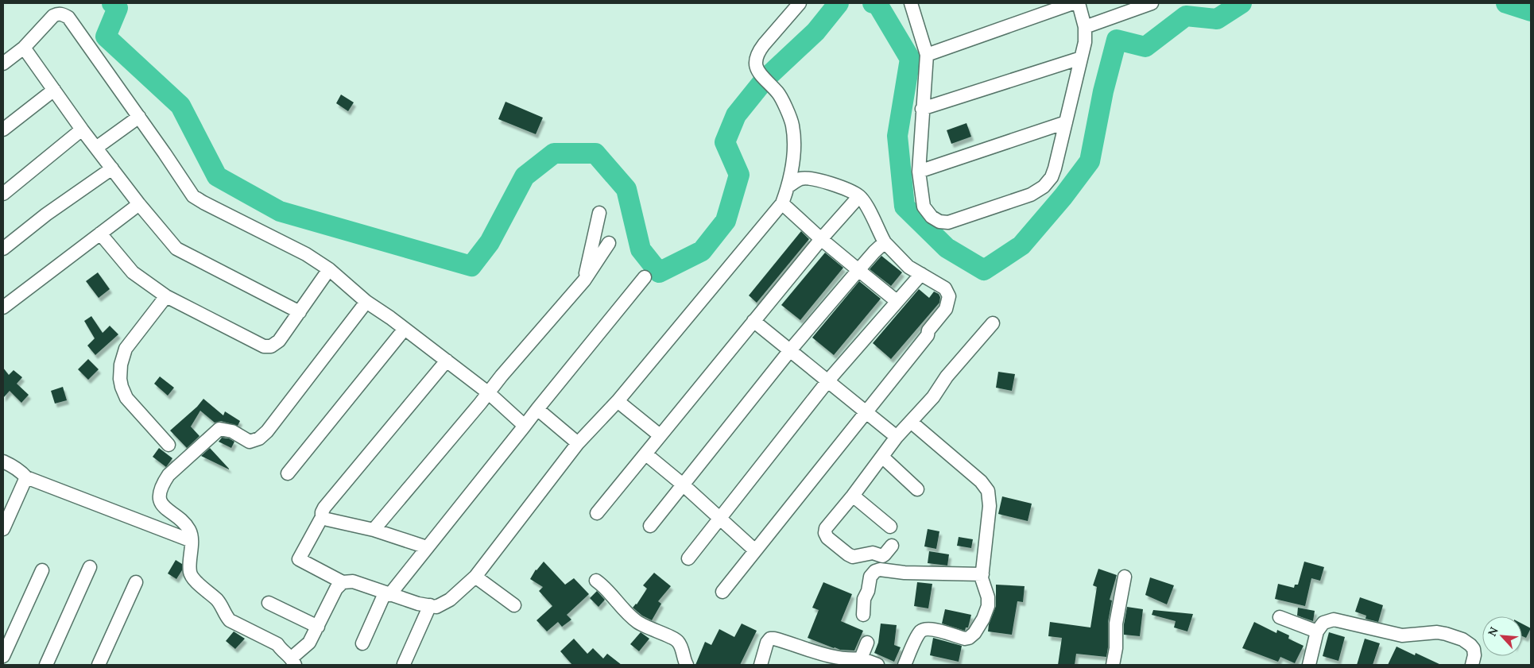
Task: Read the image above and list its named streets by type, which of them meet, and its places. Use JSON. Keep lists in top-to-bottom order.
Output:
{
  "north": "top left"
}
